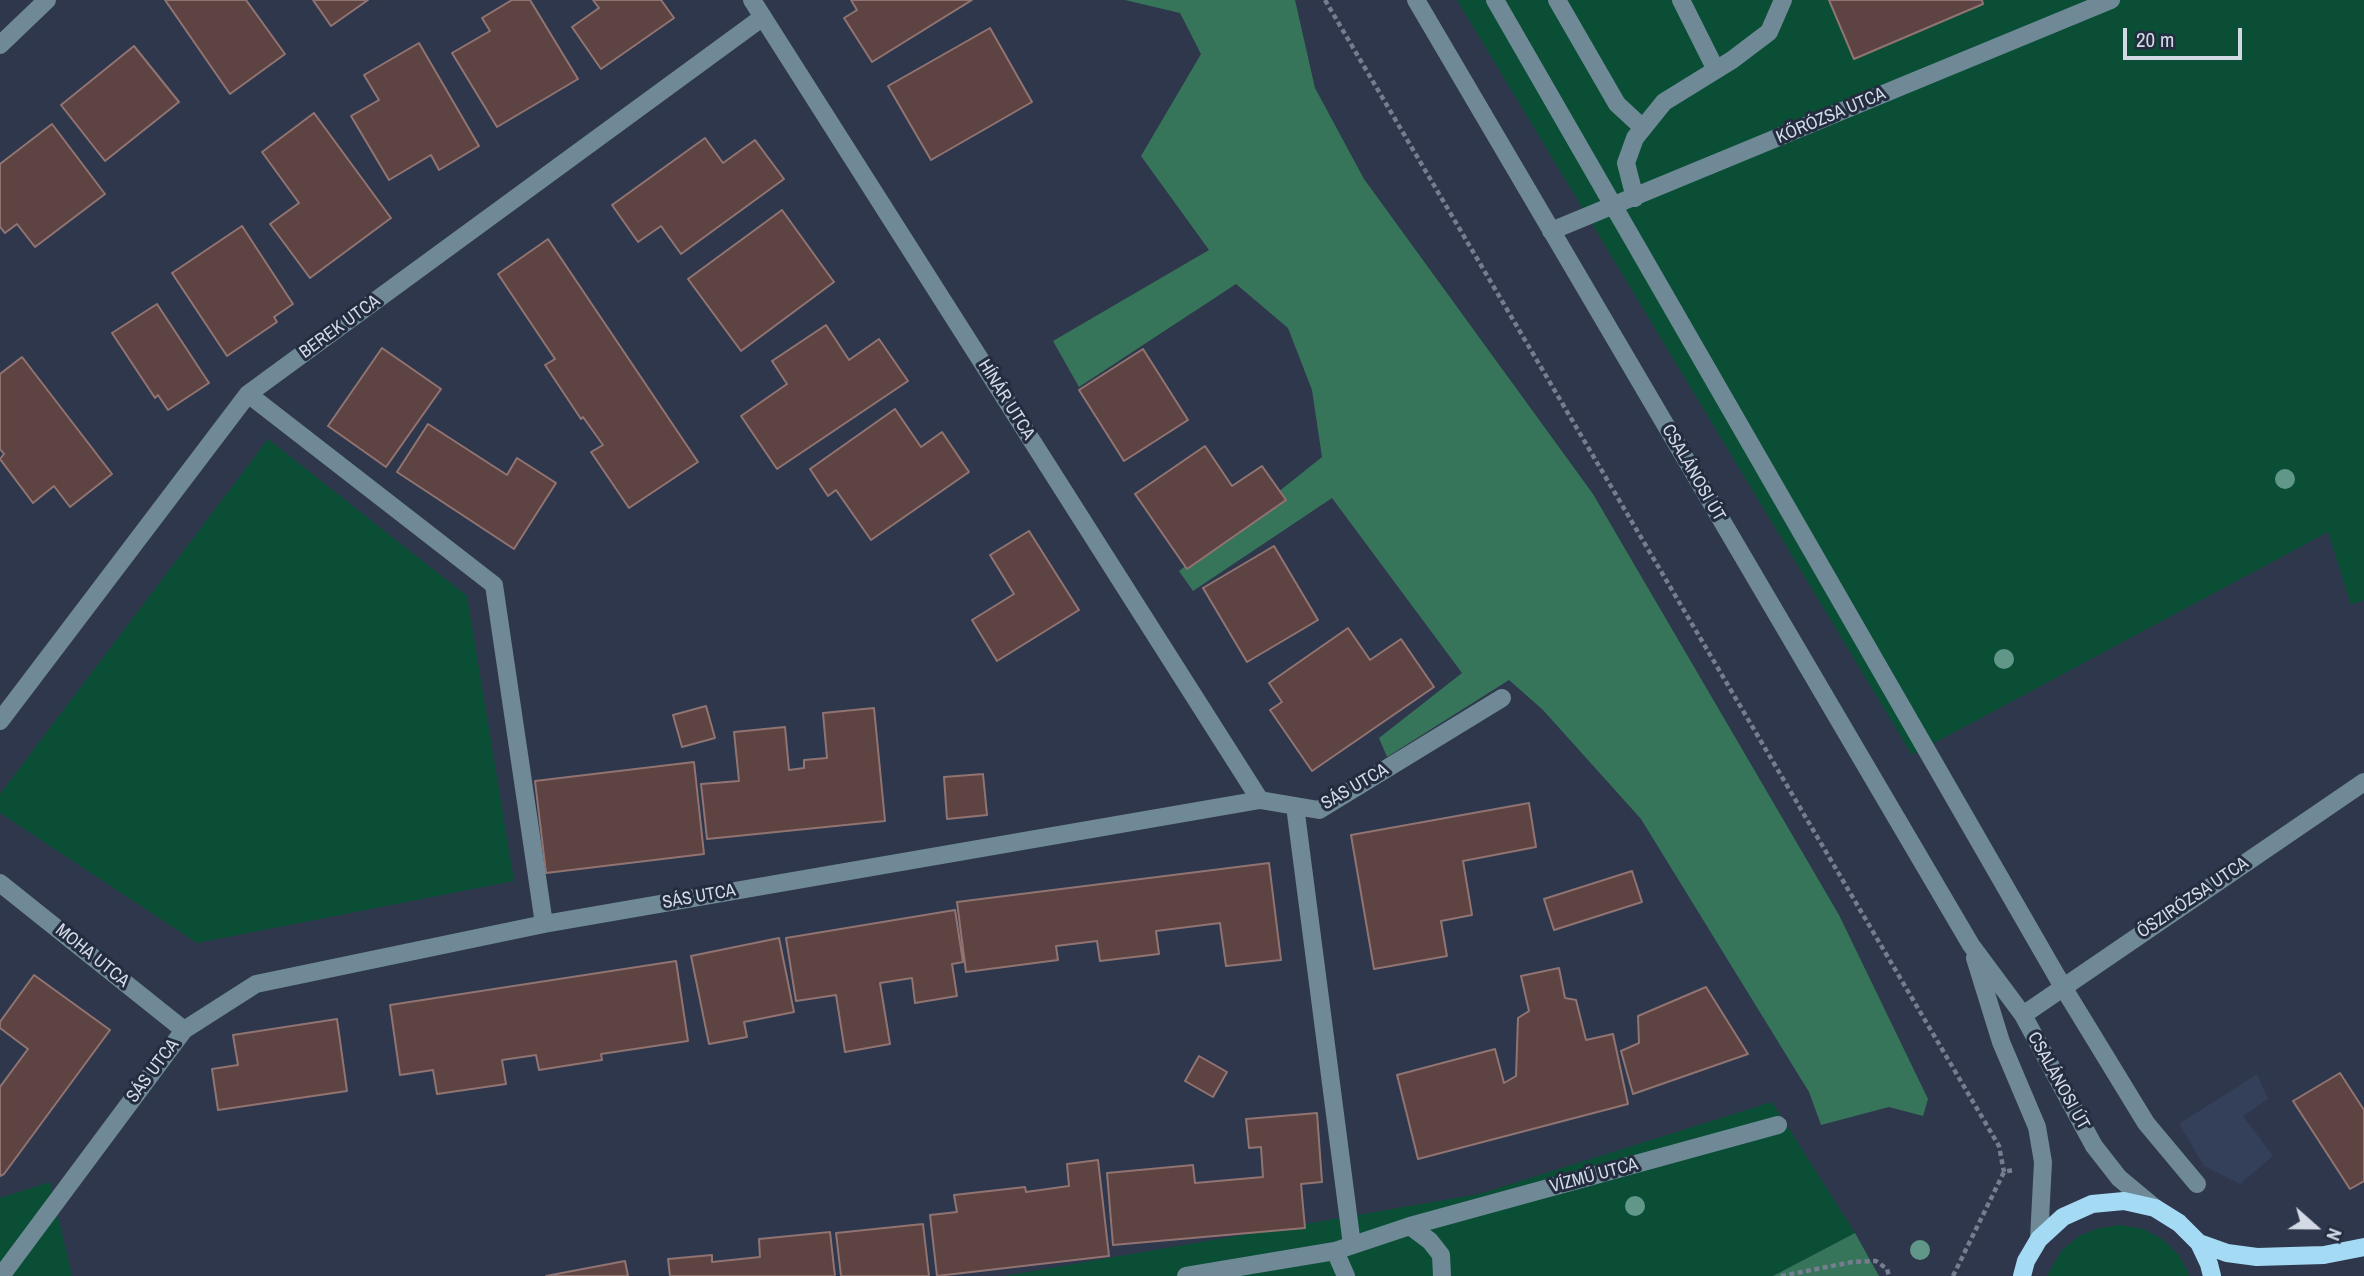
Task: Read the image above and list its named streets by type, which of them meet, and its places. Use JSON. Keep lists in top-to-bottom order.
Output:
{
  "streets": {
    "street": [
      "KŐRÓZSA UTCA",
      "BEREK UTCA",
      "HÍNÁR UTCA",
      "CSALÁNOSI ÚT",
      "SÁS UTCA",
      "ŐSZIRÓZSA UTCA",
      "MOHA UTCA",
      "VÍZMŰ UTCA"
    ]
  },
  "crossings": [
    ["KŐRÓZSA UTCA", "CSALÁNOSI ÚT"],
    ["BEREK UTCA", "HÍNÁR UTCA"],
    ["HÍNÁR UTCA", "SÁS UTCA"],
    ["CSALÁNOSI ÚT", "ŐSZIRÓZSA UTCA"],
    ["SÁS UTCA", "MOHA UTCA"]
  ],
  "scale_bar": "20 m",
  "north": "right"
}
